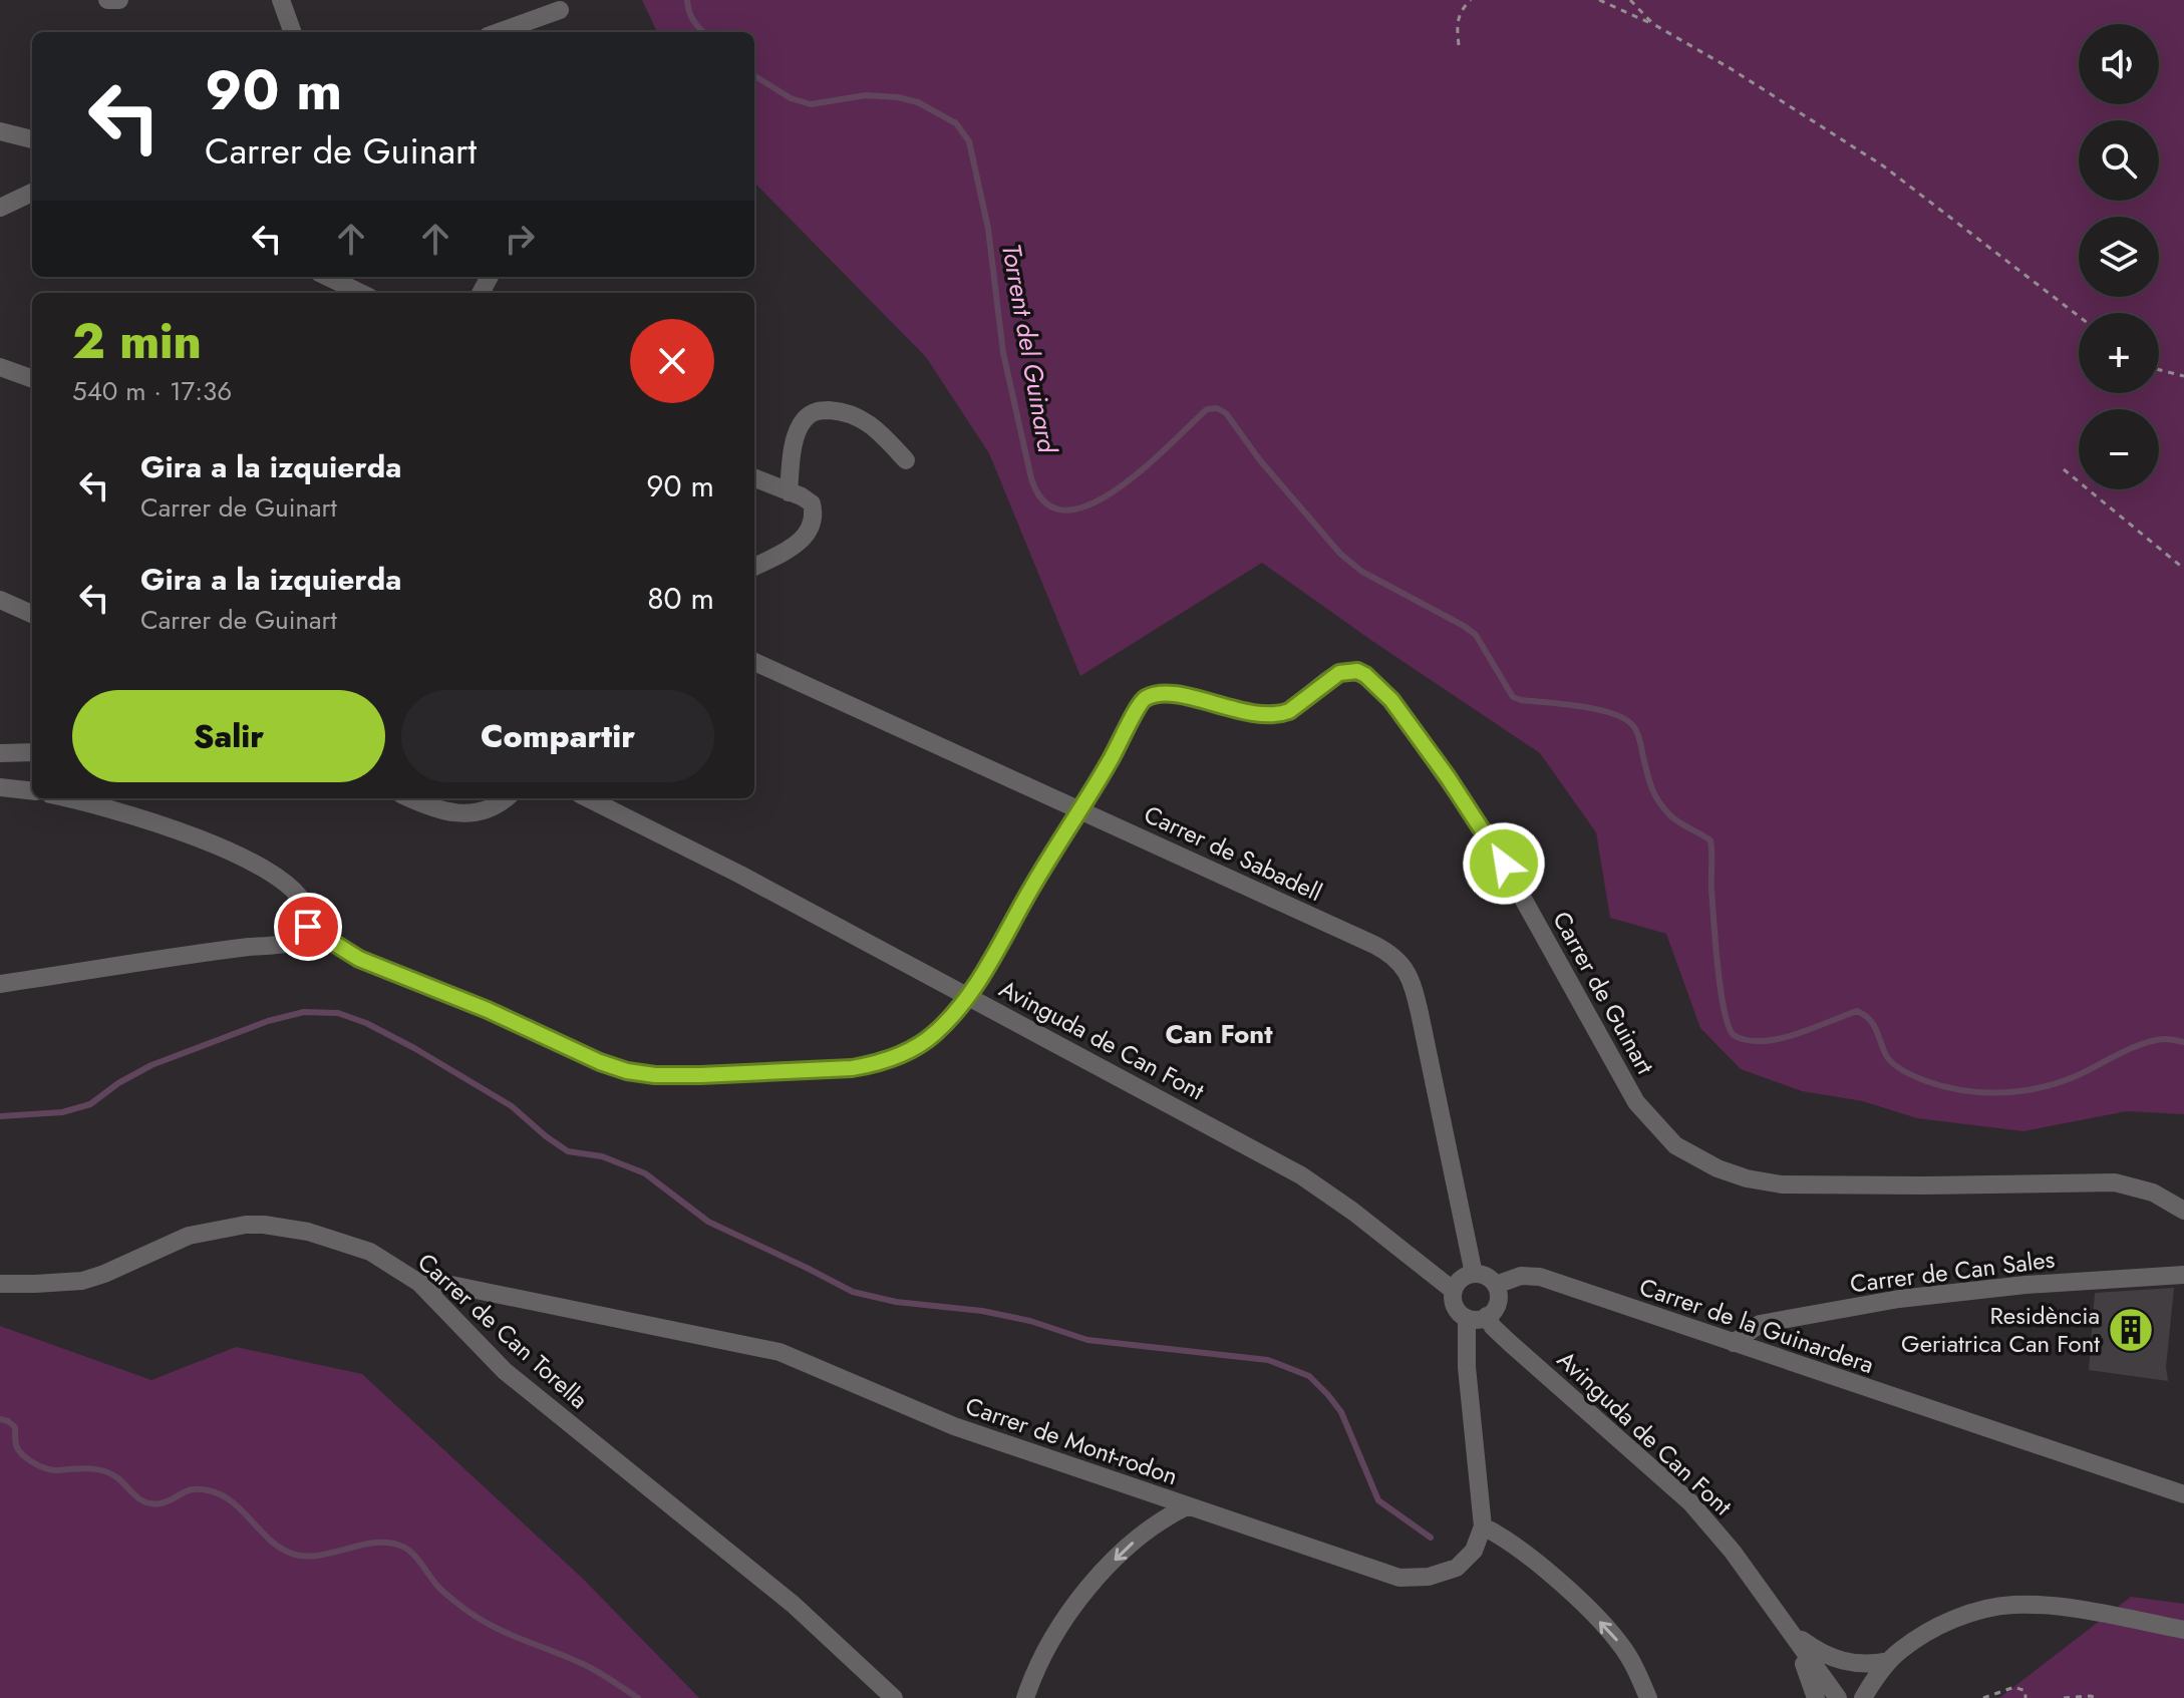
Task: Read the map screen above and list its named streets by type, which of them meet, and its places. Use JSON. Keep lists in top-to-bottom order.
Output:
{
  "streets": {
    "street": [
      "Carrer de Sabadell",
      "Carrer de Guinart",
      "Avinguda de Can Font",
      "Carrer de Can Sales",
      "Carrer de la Guinardera",
      "Carrer de Can Torella",
      "Carrer de Mont-rodon"
    ]
  },
  "crossings": [
    ["Carrer de Sabadell", "Carrer de Guinart"],
    ["Carrer de Sabadell", "Avinguda de Can Font"],
    ["Carrer de Sabadell", "Carrer de la Guinardera"],
    ["Carrer de Guinart", "Avinguda de Can Font"],
    ["Avinguda de Can Font", "Carrer de la Guinardera"],
    ["Carrer de Can Sales", "Carrer de la Guinardera"],
    ["Carrer de Can Torella", "Carrer de Mont-rodon"]
  ],
  "districts": ["Can Font"],
  "water": ["Torrent del Guinard"],
  "places": {
    "building": ["Residència Geriatrica Can Font"]
  },
  "page": {
    "map_buttons": ["+", "−"],
    "turn": ["90 m", "Carrer de Guinart"],
    "heading": ["2 min", "540 m · 17:36"],
    "list": [
      {
        "name": "Gira a la izquierda",
        "note": "Carrer de Guinart",
        "value": "90 m"
      },
      {
        "name": "Gira a la izquierda",
        "note": "Carrer de Guinart",
        "value": "80 m"
      }
    ],
    "buttons": ["Salir", "Compartir"]
  }
}
